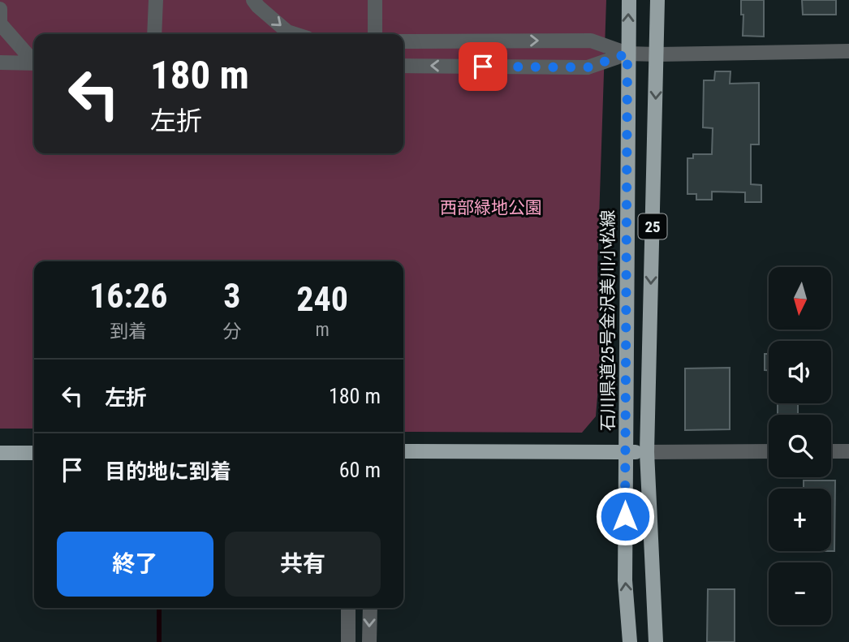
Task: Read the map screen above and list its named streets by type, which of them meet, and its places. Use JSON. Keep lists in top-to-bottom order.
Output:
{
  "streets": {
    "main road": ["25", "石川県道25号金沢美川小松線"]
  },
  "parks": ["西部緑地公園"],
  "north": "bottom",
  "page": {
    "turn": ["180 m", "左折"],
    "eta": [
      "16:26",
      "到着",
      "3",
      "分",
      "240",
      "m"
    ],
    "map_buttons": ["+", "−"],
    "list": [
      {
        "name": "左折",
        "value": "180 m"
      },
      {
        "name": "目的地に到着",
        "value": "60 m"
      }
    ],
    "buttons": ["終了", "共有"]
  }
}
